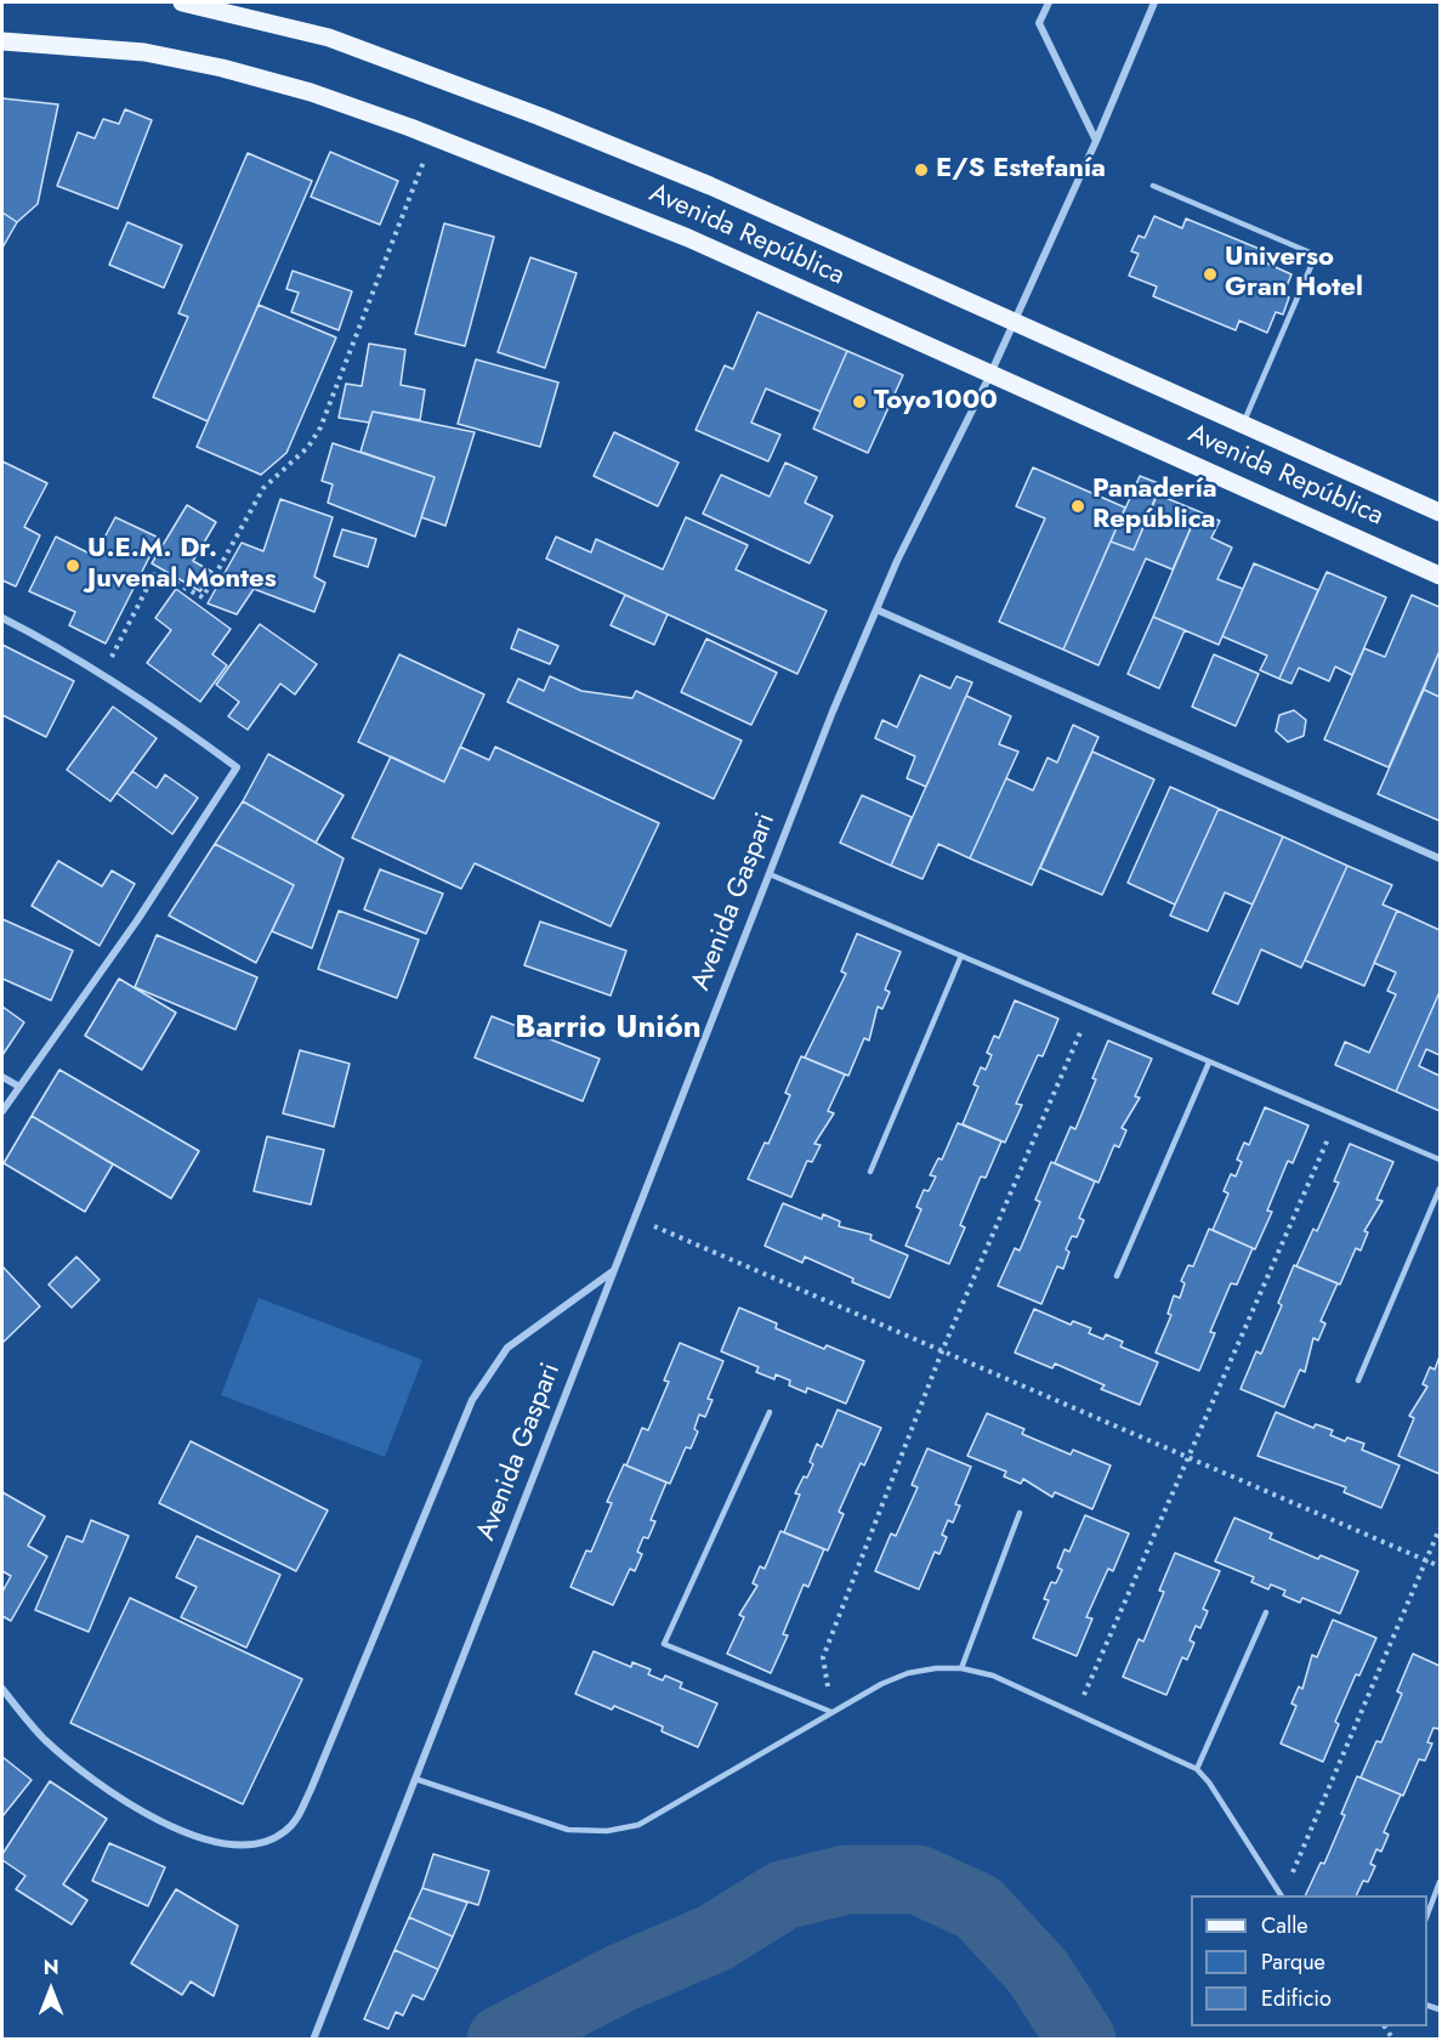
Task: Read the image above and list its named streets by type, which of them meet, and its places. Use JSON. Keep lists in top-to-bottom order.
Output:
{
  "streets": {
    "main road": ["Avenida República"],
    "street": ["Avenida Gaspari"]
  },
  "crossings": [
    ["Avenida República", "Avenida Gaspari"]
  ],
  "districts": ["Barrio Unión"],
  "places": [
    "E/S Estefanía",
    "Universo Gran Hotel",
    "Toyo1000",
    "Panadería República",
    "U.E.M. Dr. Juvenal Montes"
  ],
  "legend": ["Calle", "Parque", "Edificio"],
  "north": "top"
}
